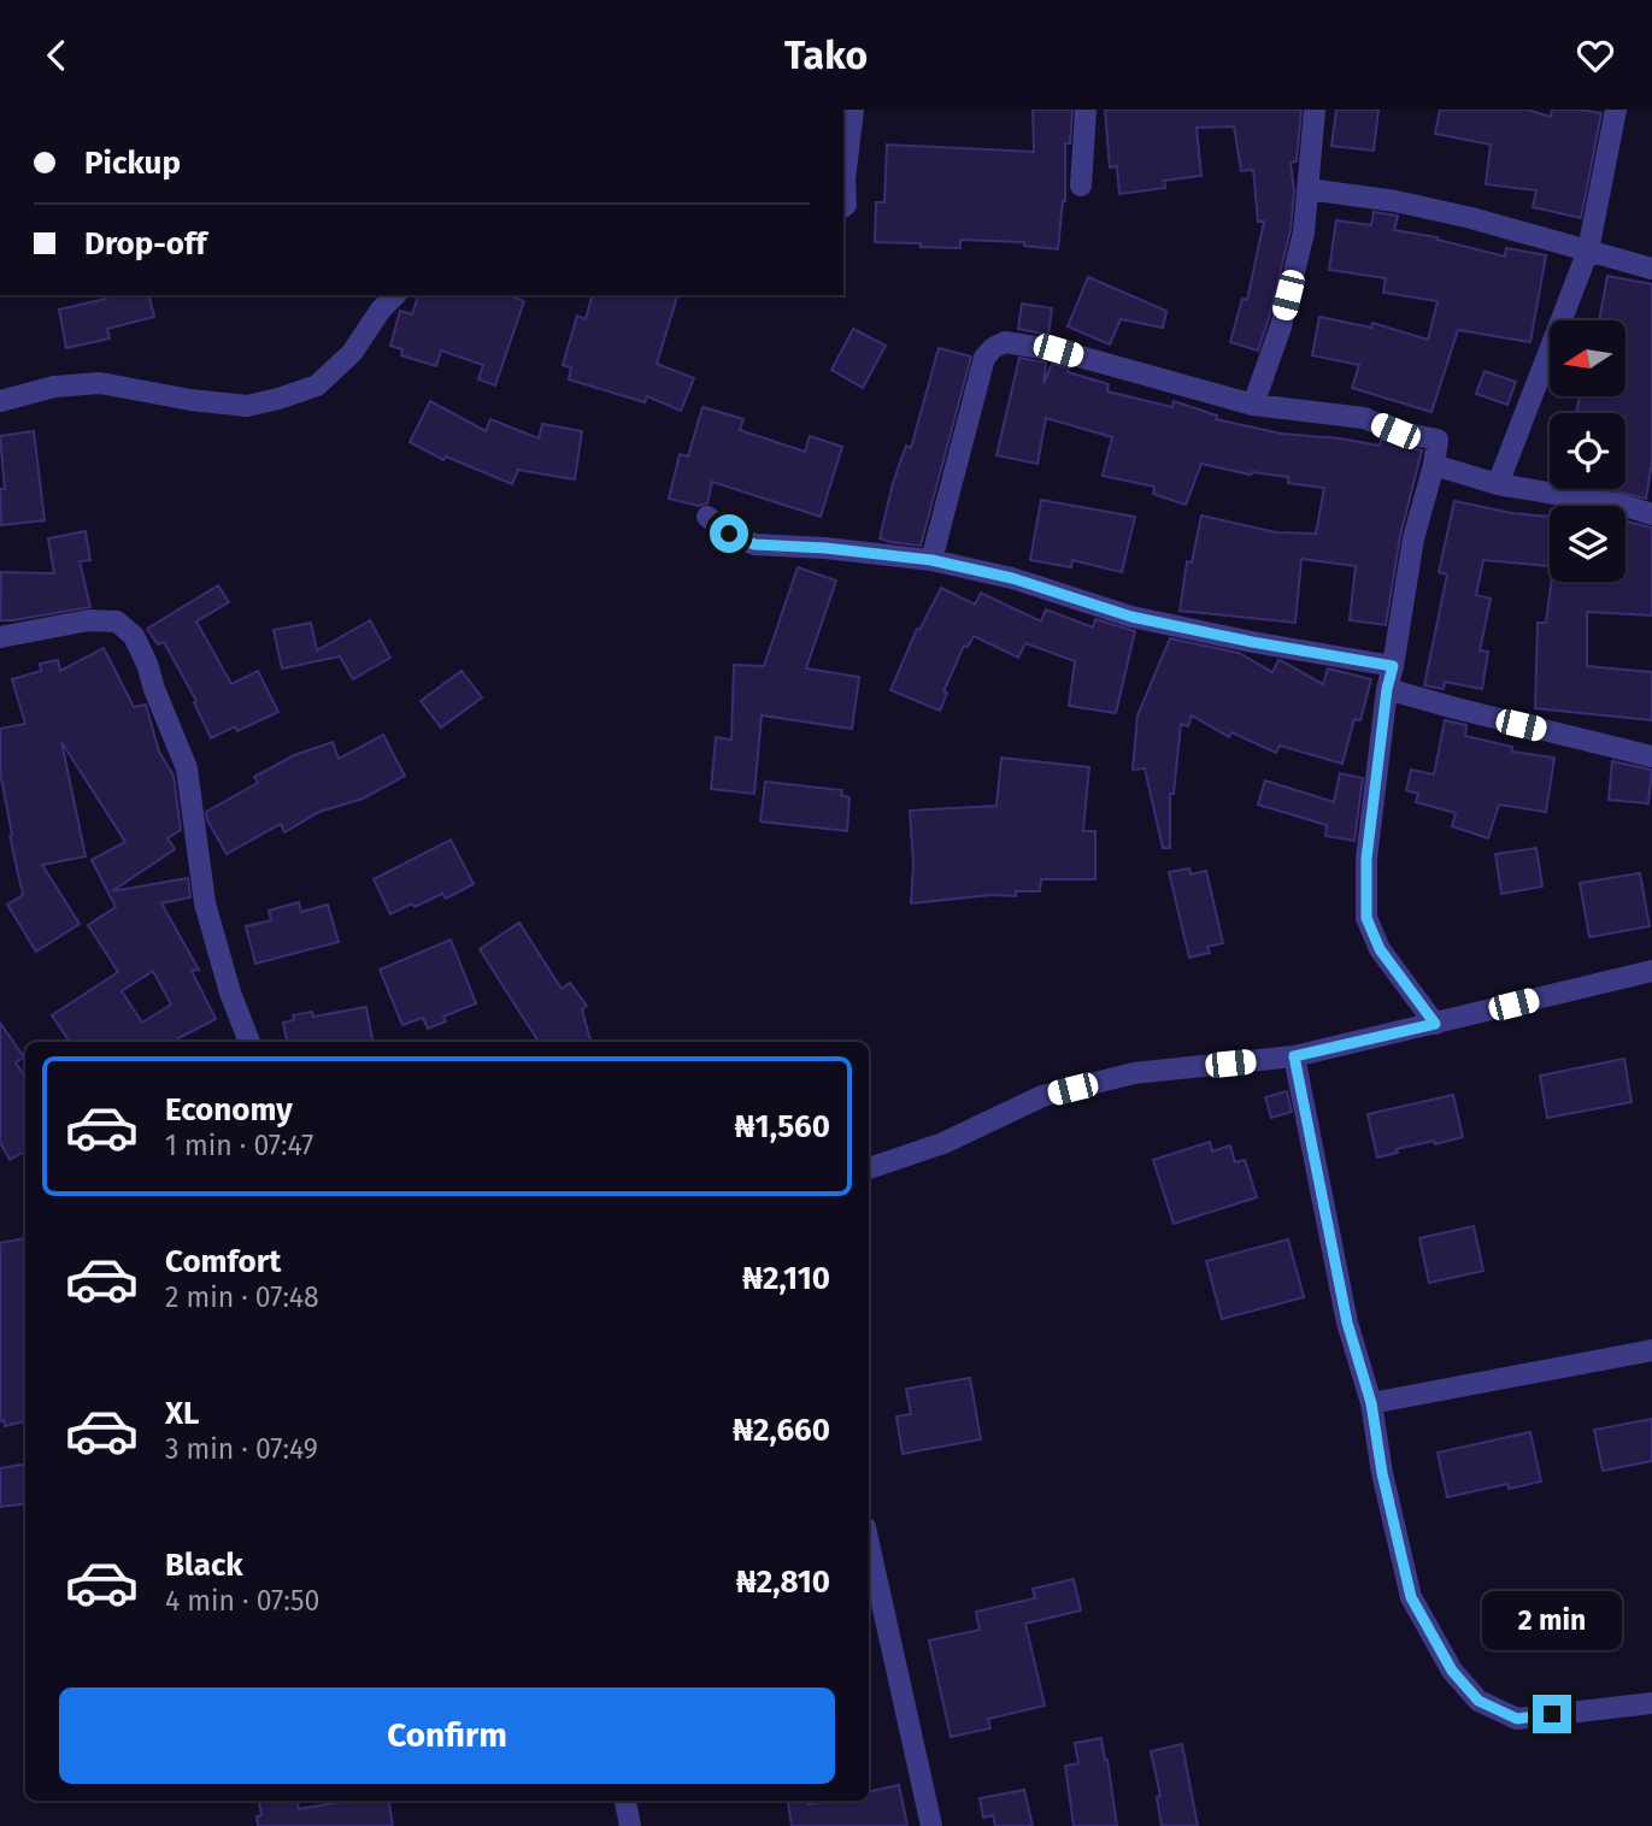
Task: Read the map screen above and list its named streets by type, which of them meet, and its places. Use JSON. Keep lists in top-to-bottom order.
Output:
{
  "north": "left",
  "page": {
    "header": "Tako",
    "banner": ["Pickup", "Drop-off"],
    "list": [
      {
        "name": "Economy",
        "note": "1 min · 07:47",
        "value": "₦1,560"
      },
      {
        "name": "Comfort",
        "note": "2 min · 07:48",
        "value": "₦2,110"
      },
      {
        "name": "XL",
        "note": "3 min · 07:49",
        "value": "₦2,660"
      },
      {
        "name": "Black",
        "note": "4 min · 07:50",
        "value": "₦2,810"
      }
    ],
    "bubble": "2 min",
    "buttons": "Confirm"
  }
}
